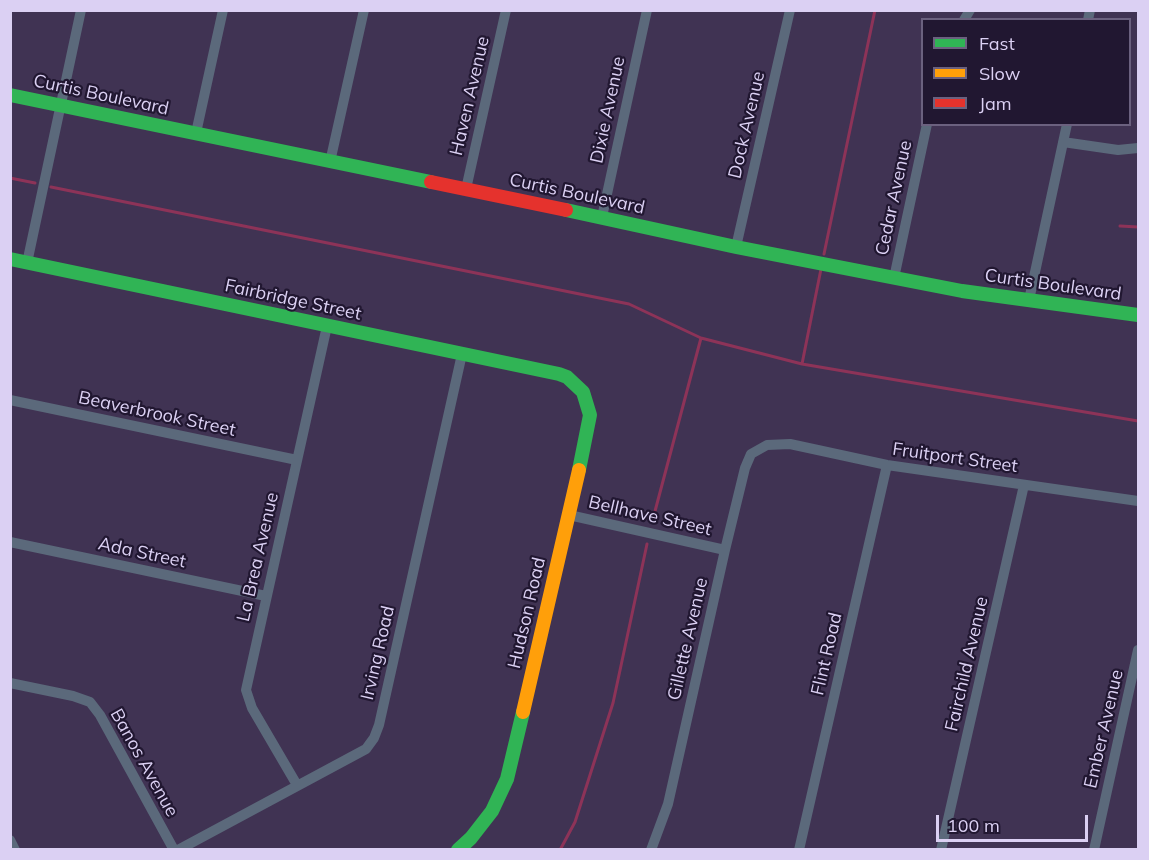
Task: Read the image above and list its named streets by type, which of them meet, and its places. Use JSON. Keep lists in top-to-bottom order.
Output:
{
  "streets": {
    "street": [
      "Curtis Boulevard",
      "Haven Avenue",
      "Dixie Avenue",
      "Dock Avenue",
      "Cedar Avenue",
      "Fairbridge Street",
      "Beaverbrook Street",
      "Fruitport Street",
      "Bellhave Street",
      "Ada Street",
      "La Brea Avenue",
      "Hudson Road",
      "Gillette Avenue",
      "Irving Road",
      "Flint Road",
      "Fairchild Avenue",
      "Ember Avenue",
      "Banos Avenue"
    ]
  },
  "crossings": [
    ["Curtis Boulevard", "Haven Avenue"],
    ["Curtis Boulevard", "Dixie Avenue"],
    ["Curtis Boulevard", "Dock Avenue"],
    ["Curtis Boulevard", "Cedar Avenue"],
    ["Fairbridge Street", "La Brea Avenue"],
    ["Fairbridge Street", "Hudson Road"],
    ["Fairbridge Street", "Irving Road"],
    ["Beaverbrook Street", "La Brea Avenue"],
    ["Fruitport Street", "Gillette Avenue"],
    ["Fruitport Street", "Flint Road"],
    ["Fruitport Street", "Fairchild Avenue"],
    ["Bellhave Street", "Hudson Road"],
    ["Bellhave Street", "Gillette Avenue"],
    ["Ada Street", "La Brea Avenue"],
    ["La Brea Avenue", "Irving Road"],
    ["Irving Road", "Banos Avenue"]
  ],
  "legend": ["Fast", "Slow", "Jam"],
  "scale_bar": "100 m"
}
